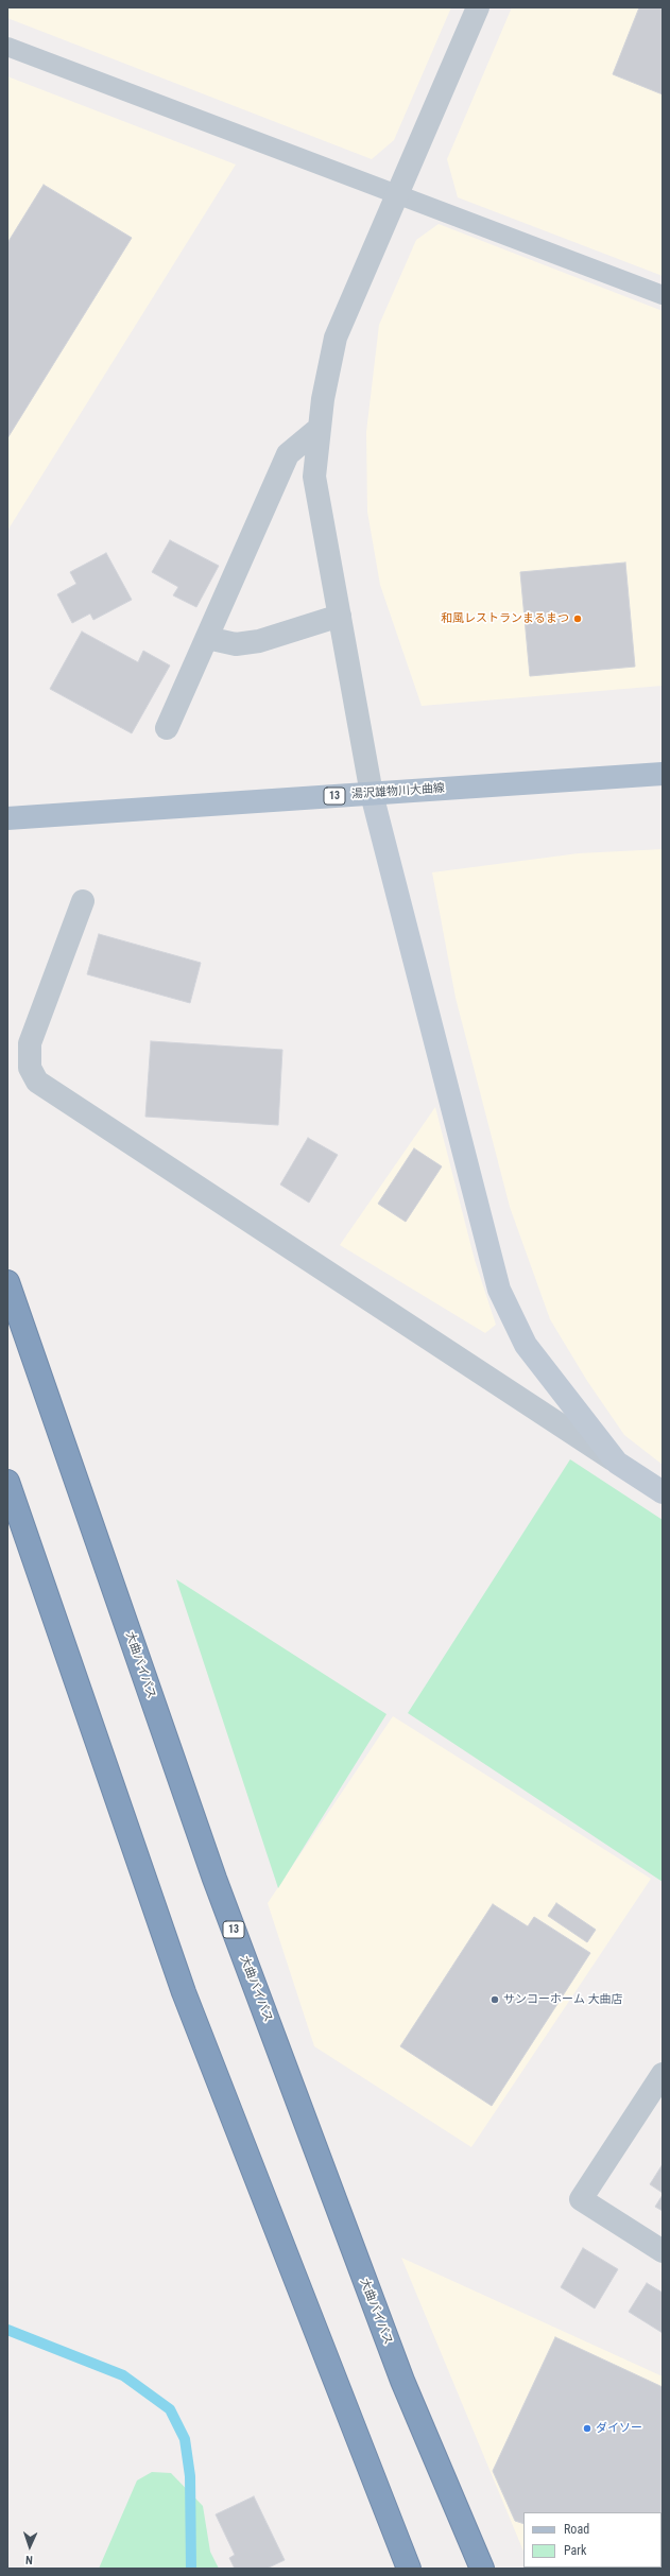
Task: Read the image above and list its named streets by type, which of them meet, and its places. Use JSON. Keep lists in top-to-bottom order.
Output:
{
  "streets": {
    "highway": ["13", "大曲バイパス"],
    "main road": ["湯沢雄物川大曲線"]
  },
  "places": ["和風レストランまるまつ", "サンコーホーム 大曲店", "ダイソー"],
  "legend": ["Road", "Park"],
  "north": "bottom"
}
